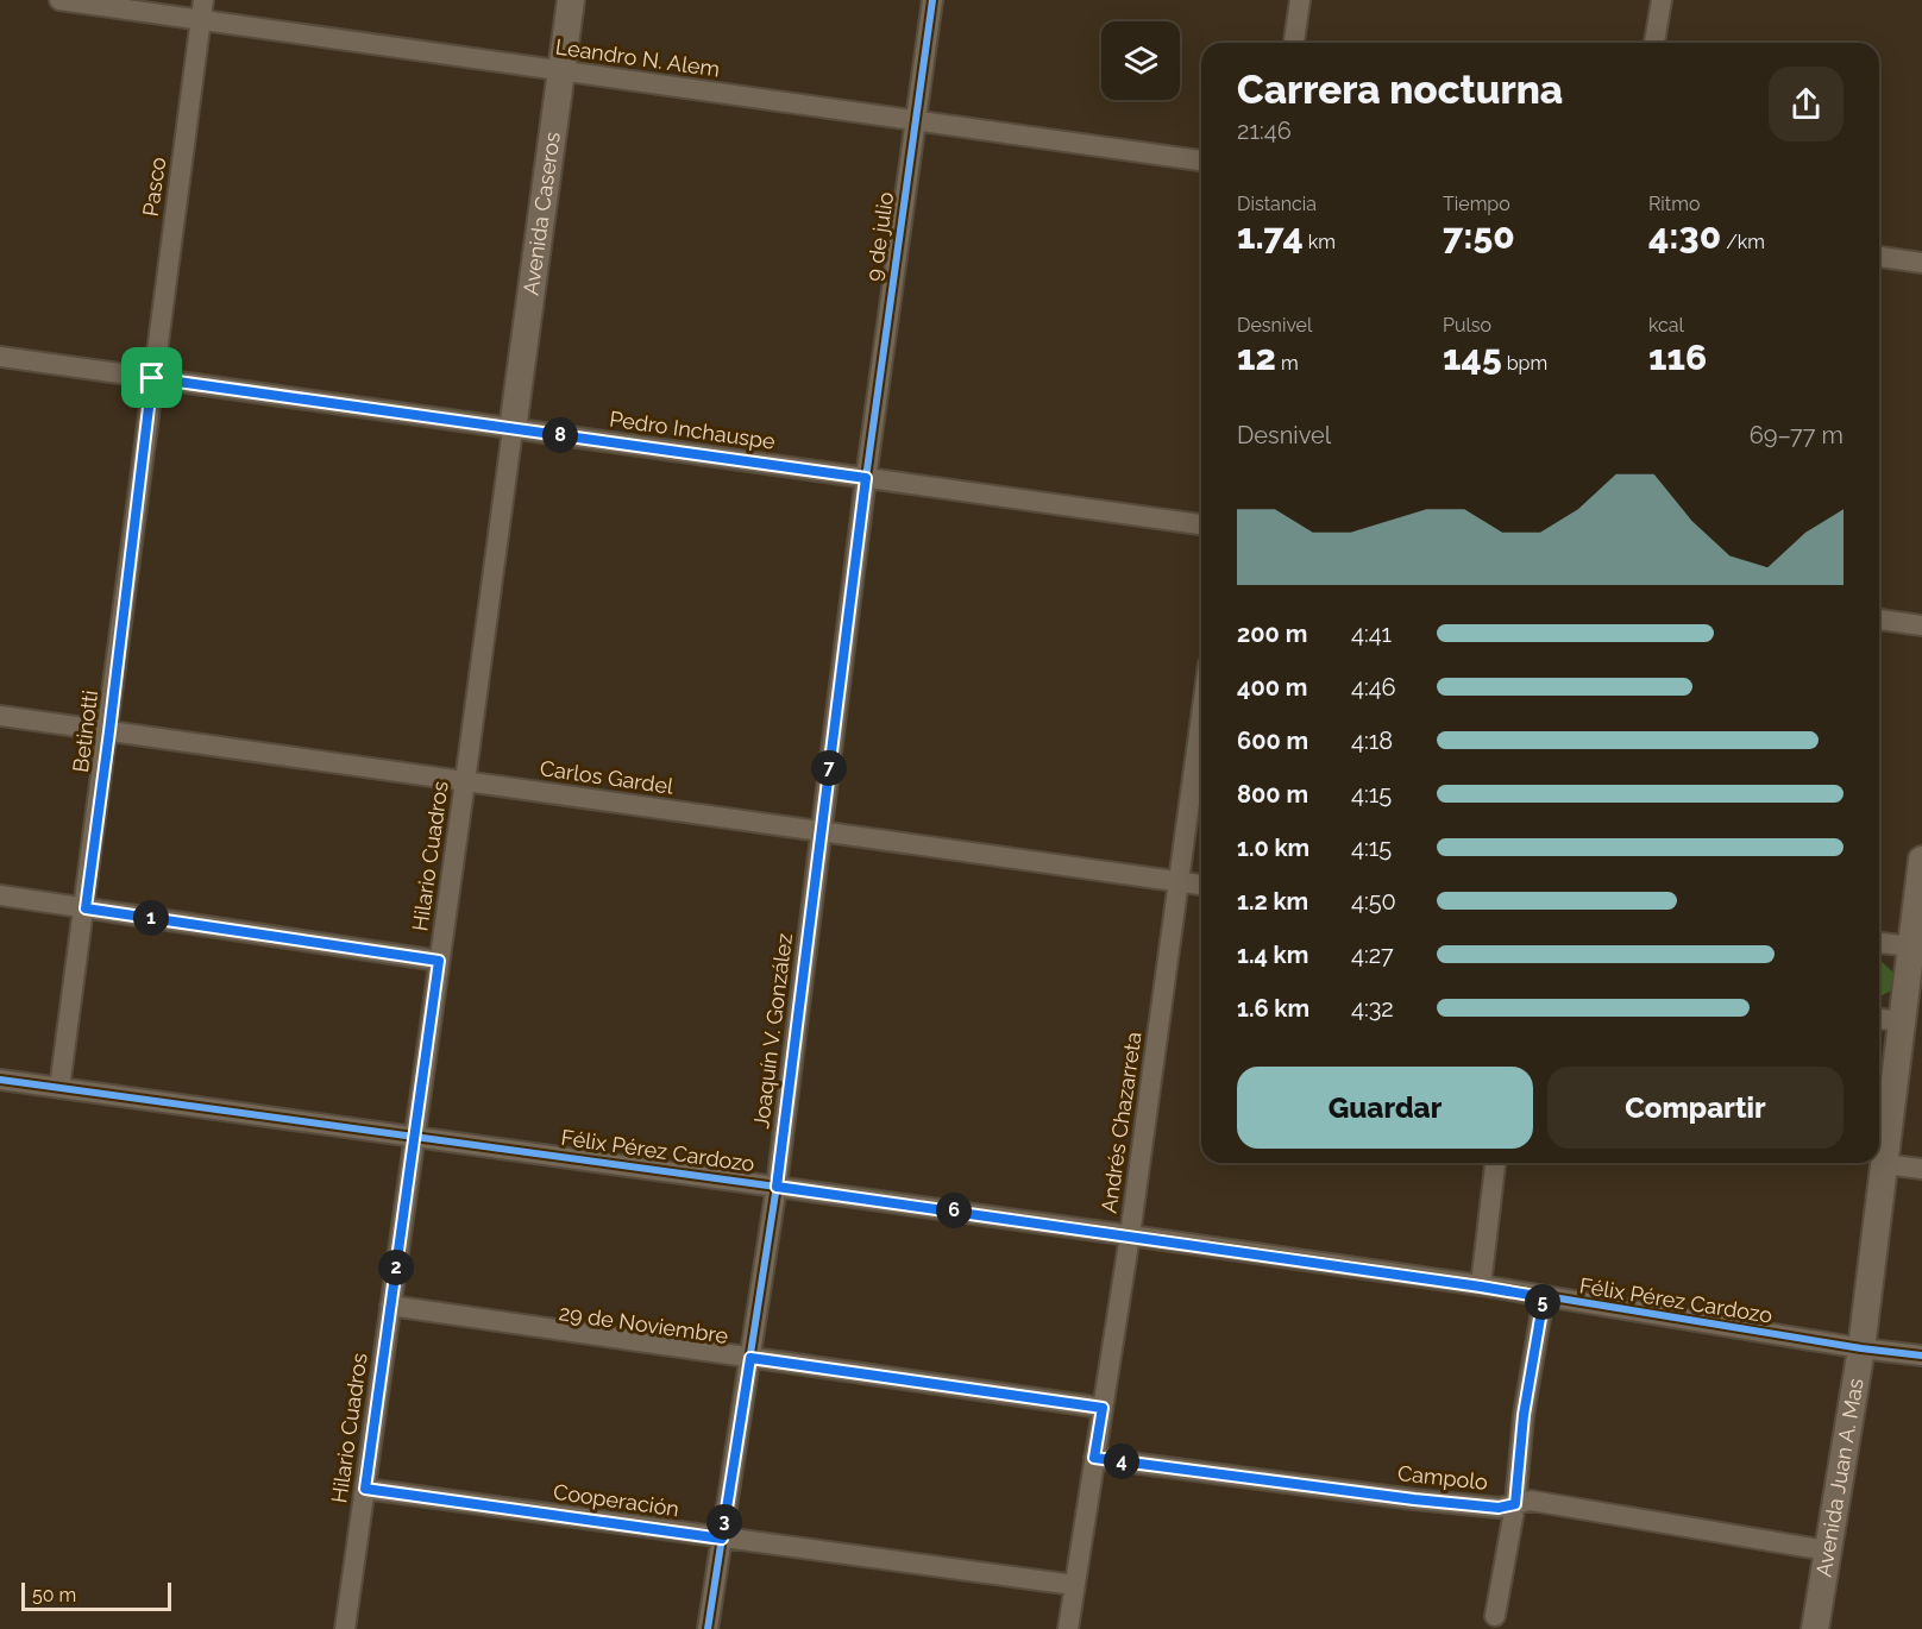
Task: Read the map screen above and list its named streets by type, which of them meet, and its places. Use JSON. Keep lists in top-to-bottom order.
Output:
{
  "streets": {
    "main road": ["Avenida Caseros", "Avenida Juan A. Mas"],
    "street": [
      "Leandro N. Alem",
      "Pasco",
      "9 de julio",
      "Pedro Inchauspe",
      "Betinotti",
      "Carlos Gardel",
      "Hilario Cuadros",
      "Joaquín V. González",
      "Andrés Chazarreta",
      "Félix Pérez Cardozo",
      "29 de Noviembre",
      "Campolo",
      "Cooperación"
    ]
  },
  "crossings": [
    ["Leandro N. Alem", "Pasco"],
    ["Leandro N. Alem", "Avenida Caseros"],
    ["Leandro N. Alem", "9 de julio"],
    ["Pasco", "Pedro Inchauspe"],
    ["Pasco", "Betinotti"],
    ["Avenida Caseros", "Pedro Inchauspe"],
    ["Avenida Caseros", "Hilario Cuadros"],
    ["9 de julio", "Pedro Inchauspe"],
    ["9 de julio", "Joaquín V. González"],
    ["Pedro Inchauspe", "Betinotti"],
    ["Pedro Inchauspe", "Hilario Cuadros"],
    ["Pedro Inchauspe", "Joaquín V. González"],
    ["Betinotti", "Carlos Gardel"],
    ["Betinotti", "Félix Pérez Cardozo"],
    ["Carlos Gardel", "Hilario Cuadros"],
    ["Carlos Gardel", "Joaquín V. González"],
    ["Carlos Gardel", "Andrés Chazarreta"],
    ["Hilario Cuadros", "Félix Pérez Cardozo"],
    ["Hilario Cuadros", "29 de Noviembre"],
    ["Hilario Cuadros", "Cooperación"],
    ["Joaquín V. González", "Félix Pérez Cardozo"],
    ["Joaquín V. González", "29 de Noviembre"],
    ["Joaquín V. González", "Cooperación"],
    ["Andrés Chazarreta", "Félix Pérez Cardozo"],
    ["Andrés Chazarreta", "29 de Noviembre"],
    ["Andrés Chazarreta", "Campolo"],
    ["Andrés Chazarreta", "Cooperación"],
    ["Félix Pérez Cardozo", "Avenida Juan A. Mas"],
    ["Campolo", "Avenida Juan A. Mas"]
  ],
  "scale_bar": "50 m",
  "page": {
    "heading": ["Carrera nocturna", "21:46"],
    "stats": [
      ["Distancia", "1.74 km"],
      ["Tiempo", "7:50"],
      ["Ritmo", "4:30 /km"],
      ["Desnivel", "12 m"],
      ["Pulso", "145 bpm"],
      ["kcal", "116"]
    ],
    "chart": ["Desnivel", "69–77 m"],
    "pins": [
      "8",
      "7",
      "1",
      "6",
      "2",
      "5",
      "4",
      "3"
    ],
    "list": [
      {
        "name": "200 m",
        "note": "4:41"
      },
      {
        "name": "400 m",
        "note": "4:46"
      },
      {
        "name": "600 m",
        "note": "4:18"
      },
      {
        "name": "800 m",
        "note": "4:15"
      },
      {
        "name": "1.0 km",
        "note": "4:15"
      },
      {
        "name": "1.2 km",
        "note": "4:50"
      },
      {
        "name": "1.4 km",
        "note": "4:27"
      },
      {
        "name": "1.6 km",
        "note": "4:32"
      }
    ],
    "buttons": ["Guardar", "Compartir"],
    "scale": "50 m"
  }
}
